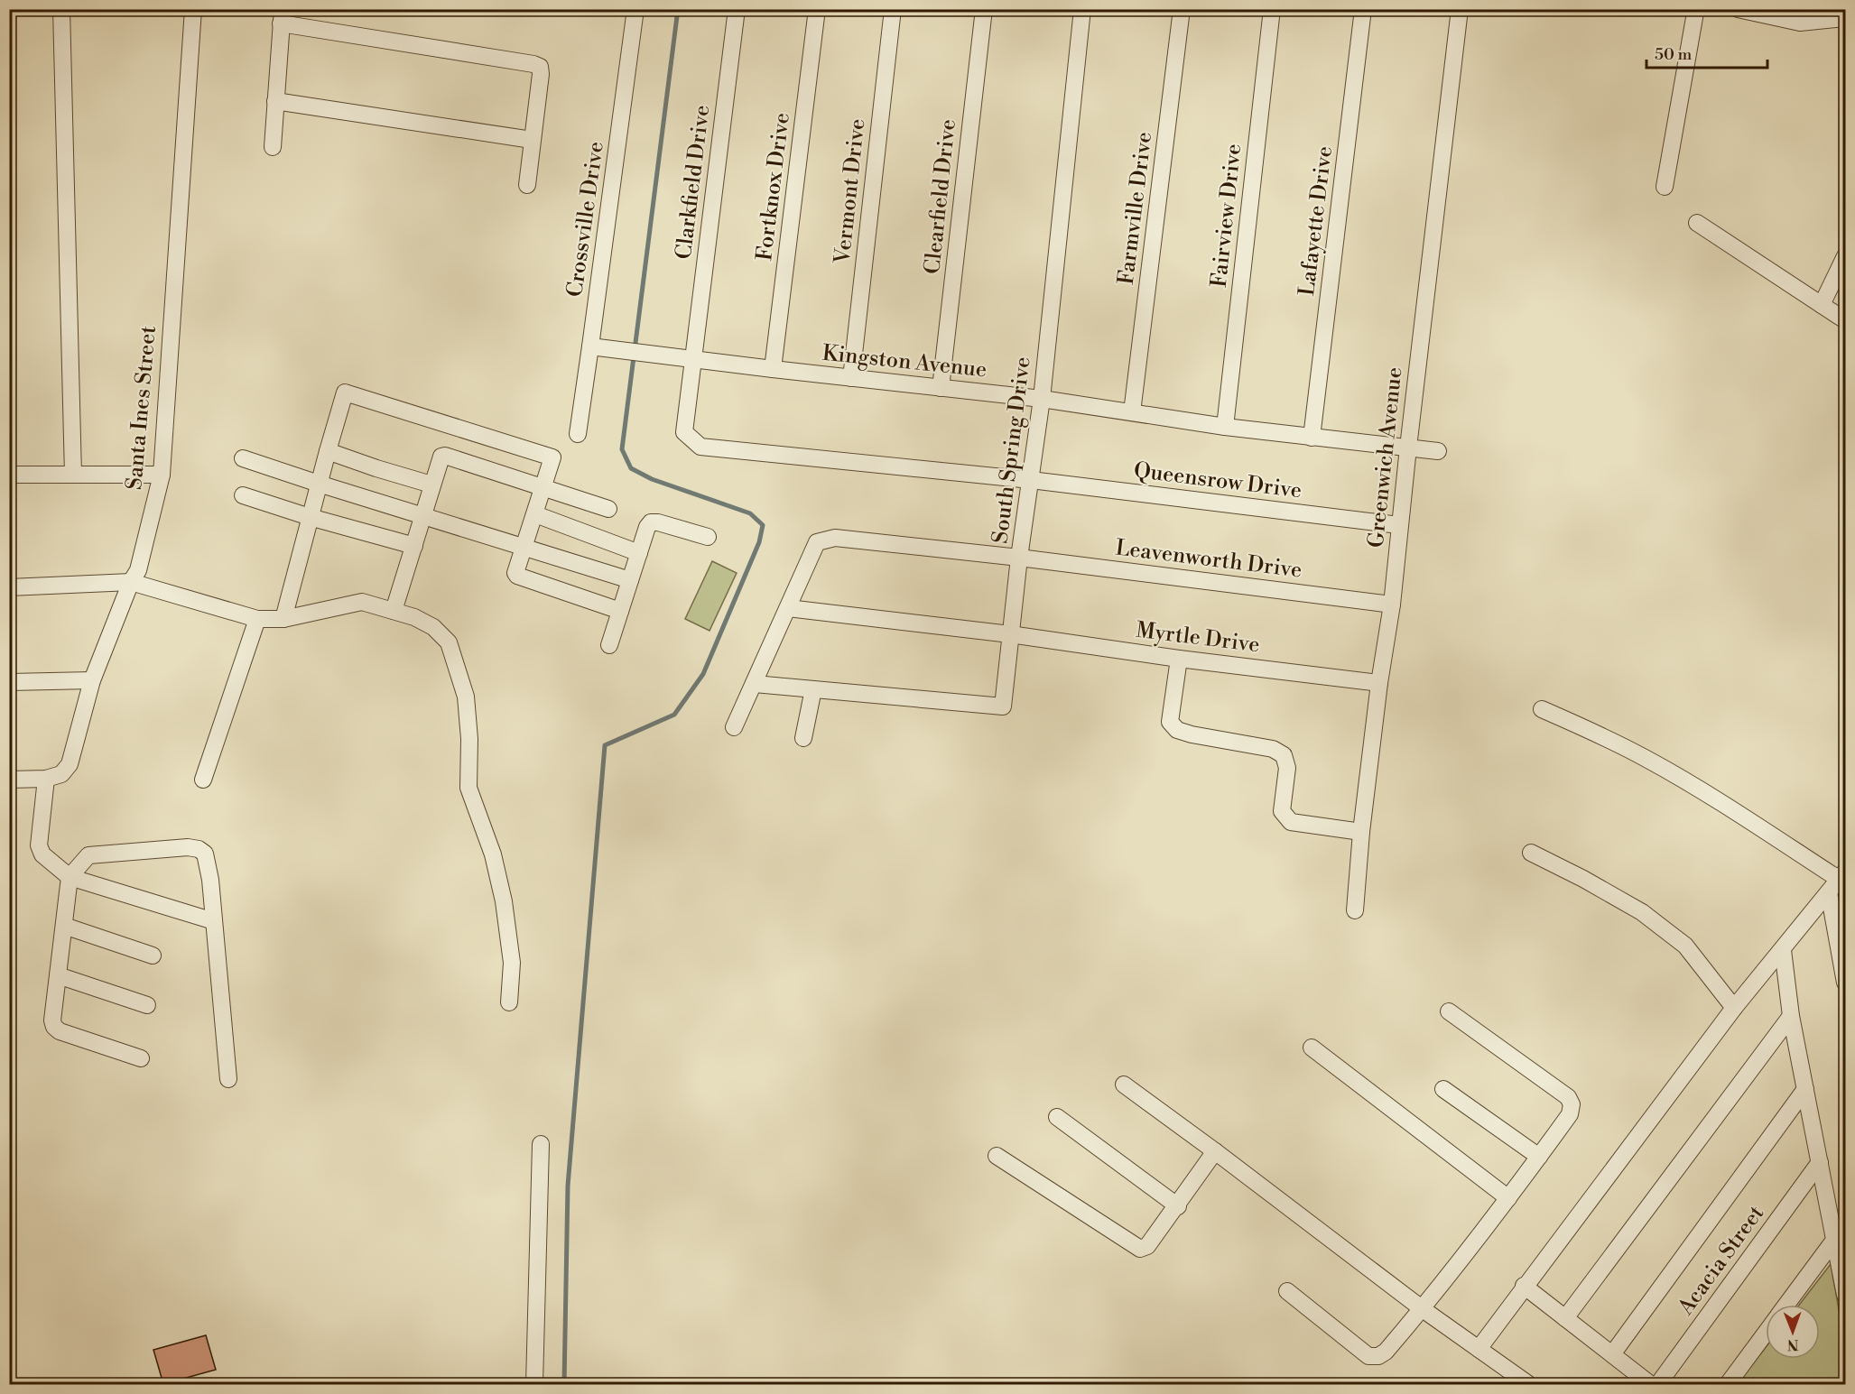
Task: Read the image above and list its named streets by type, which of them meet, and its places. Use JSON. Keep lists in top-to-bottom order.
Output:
{
  "streets": {
    "street": [
      "Clarkfield Drive",
      "Fortknox Drive",
      "Vermont Drive",
      "Clearfield Drive",
      "Farmville Drive",
      "Fairview Drive",
      "Crossville Drive",
      "Lafayette Drive",
      "Kingston Avenue",
      "Santa Ines Street",
      "South Spring Drive",
      "Greenwich Avenue",
      "Queensrow Drive",
      "Leavenworth Drive",
      "Myrtle Drive",
      "Acacia Street"
    ]
  },
  "crossings": [
    ["Clarkfield Drive", "Kingston Avenue"],
    ["Clarkfield Drive", "South Spring Drive"],
    ["Clarkfield Drive", "Queensrow Drive"],
    ["Fortknox Drive", "Kingston Avenue"],
    ["Vermont Drive", "Kingston Avenue"],
    ["Clearfield Drive", "Kingston Avenue"],
    ["Farmville Drive", "Kingston Avenue"],
    ["Fairview Drive", "Kingston Avenue"],
    ["Crossville Drive", "Kingston Avenue"],
    ["Lafayette Drive", "Kingston Avenue"],
    ["Kingston Avenue", "South Spring Drive"],
    ["Kingston Avenue", "Greenwich Avenue"],
    ["South Spring Drive", "Queensrow Drive"],
    ["South Spring Drive", "Leavenworth Drive"],
    ["South Spring Drive", "Myrtle Drive"],
    ["Greenwich Avenue", "Queensrow Drive"],
    ["Greenwich Avenue", "Leavenworth Drive"],
    ["Greenwich Avenue", "Myrtle Drive"],
    ["Leavenworth Drive", "Myrtle Drive"]
  ],
  "scale_bar": "50 m",
  "north": "bottom"
}
